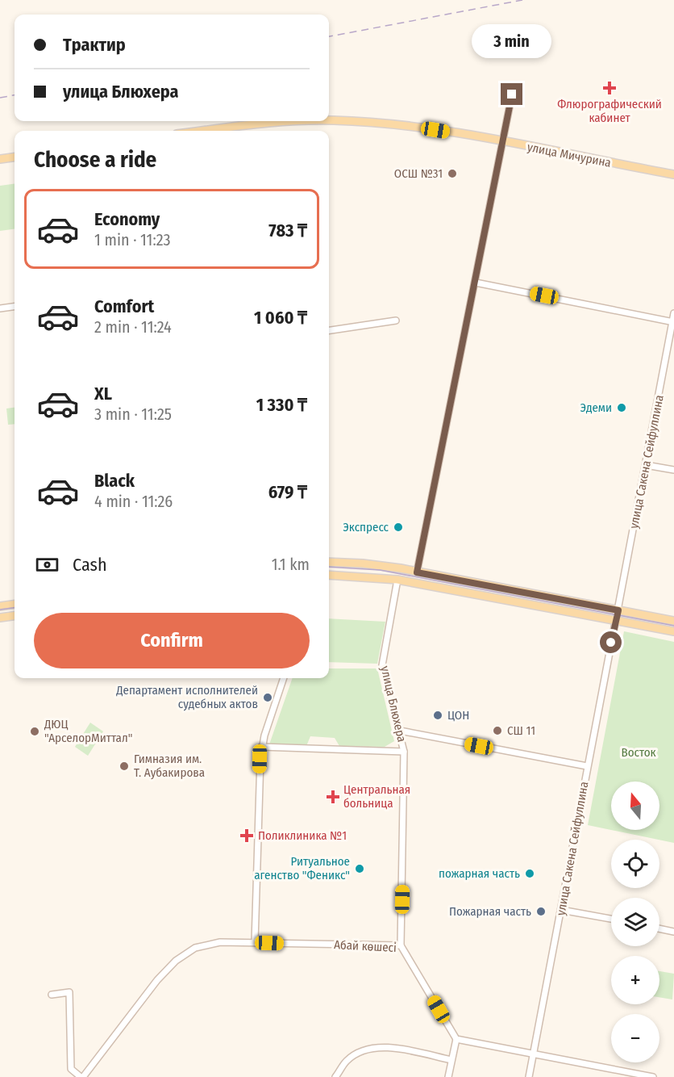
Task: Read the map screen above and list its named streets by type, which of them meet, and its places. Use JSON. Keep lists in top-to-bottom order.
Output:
{
  "streets": {
    "main road": ["улица Мичурина"],
    "street": ["улица Сакена Сейфуллина", "улица Блюхера", "Абай көшесі"]
  },
  "crossings": [
    ["улица Блюхера", "Абай көшесі"]
  ],
  "parks": ["Восток"],
  "places": {
    "health": ["Флюрографический кабинет", "Центральная больница", "Поликлиника №1"],
    "other": [
      "ОСШ №31",
      "Эдеми",
      "Экспресс",
      "Департамент исполнителей судебных актов",
      "ЦОН",
      "СШ 11",
      "ДЮЦ \"АрселорМиттал\"",
      "Гимназия им. Т. Аубакирова",
      "Ритуальное агенство \"Феникс\"",
      "пожарная часть",
      "Пожарная часть"
    ]
  },
  "north": "top",
  "page": {
    "banner": ["Трактир", "улица Блюхера"],
    "bubble": "3 min",
    "heading": "Choose a ride",
    "list": [
      {
        "name": "Economy",
        "note": "1 min · 11:23",
        "value": "783 ₸"
      },
      {
        "name": "Comfort",
        "note": "2 min · 11:24",
        "value": "1 060 ₸"
      },
      {
        "name": "XL",
        "note": "3 min · 11:25",
        "value": "1 330 ₸"
      },
      {
        "name": "Black",
        "note": "4 min · 11:26",
        "value": "679 ₸"
      }
    ],
    "pay": ["Cash", "1.1 km"],
    "buttons": "Confirm",
    "map_buttons": ["+", "−"]
  }
}
